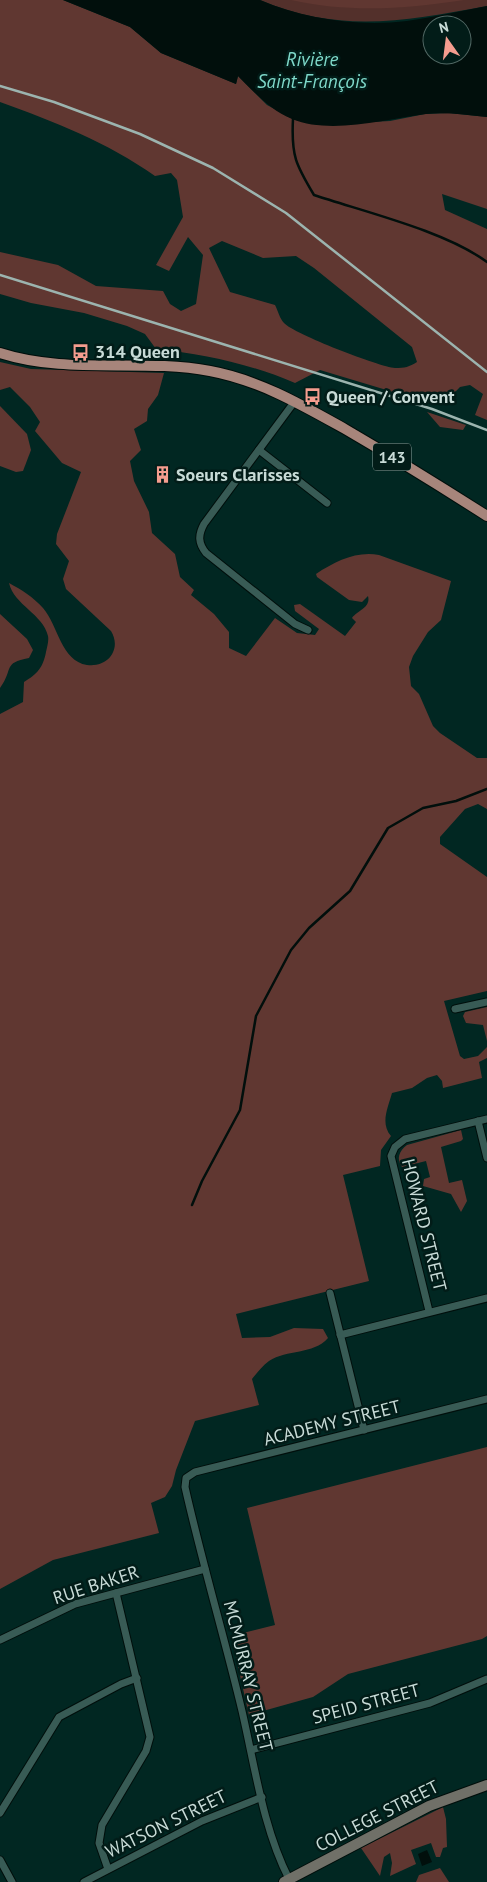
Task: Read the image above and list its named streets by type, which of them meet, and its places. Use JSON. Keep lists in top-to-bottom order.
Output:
{
  "streets": {
    "main road": ["143"],
    "street": [
      "HOWARD STREET",
      "ACADEMY STREET",
      "RUE BAKER",
      "MCMURRAY STREET",
      "SPEID STREET",
      "COLLEGE STREET",
      "WATSON STREET"
    ]
  },
  "crossings": [
    ["ACADEMY STREET", "MCMURRAY STREET"],
    ["RUE BAKER", "MCMURRAY STREET"],
    ["MCMURRAY STREET", "SPEID STREET"],
    ["MCMURRAY STREET", "COLLEGE STREET"],
    ["MCMURRAY STREET", "WATSON STREET"]
  ],
  "water": ["Rivière Saint-François"],
  "places": {
    "bus stop": ["314 Queen", "Queen / Convent"],
    "building": ["Soeurs Clarisses"]
  },
  "north": "top"
}
